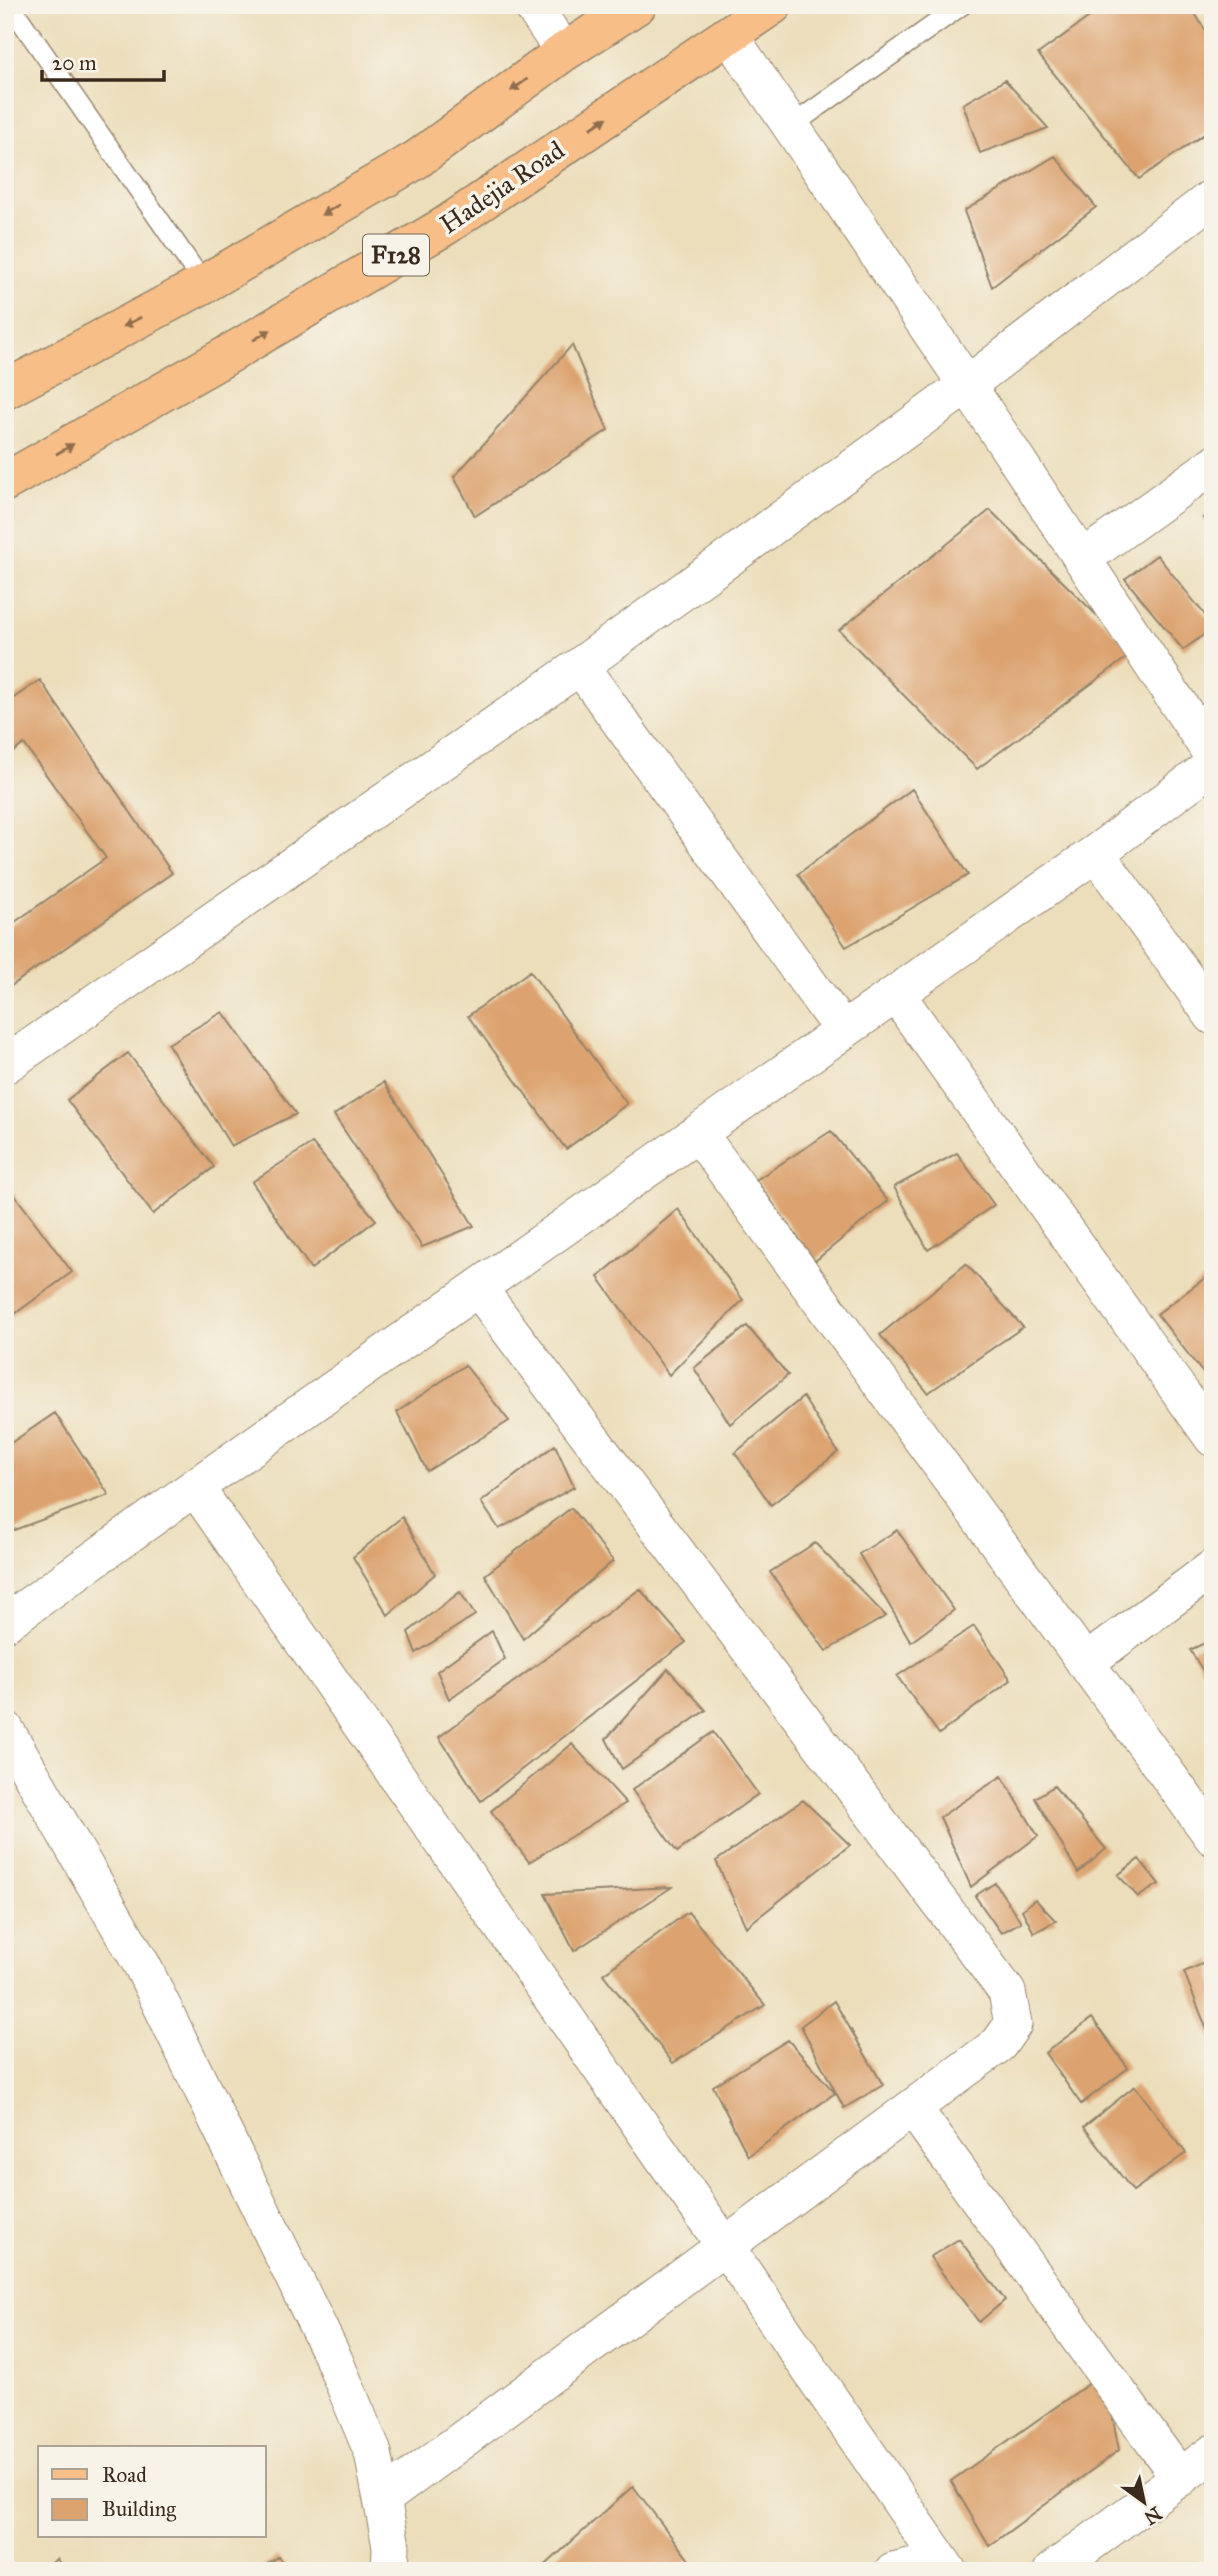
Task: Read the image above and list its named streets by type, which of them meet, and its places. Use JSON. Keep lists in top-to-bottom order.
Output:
{
  "streets": {
    "main road": ["Hadejia Road", "F128"]
  },
  "legend": ["Road", "Building"],
  "scale_bar": "20 m",
  "north": "bottom right"
}
